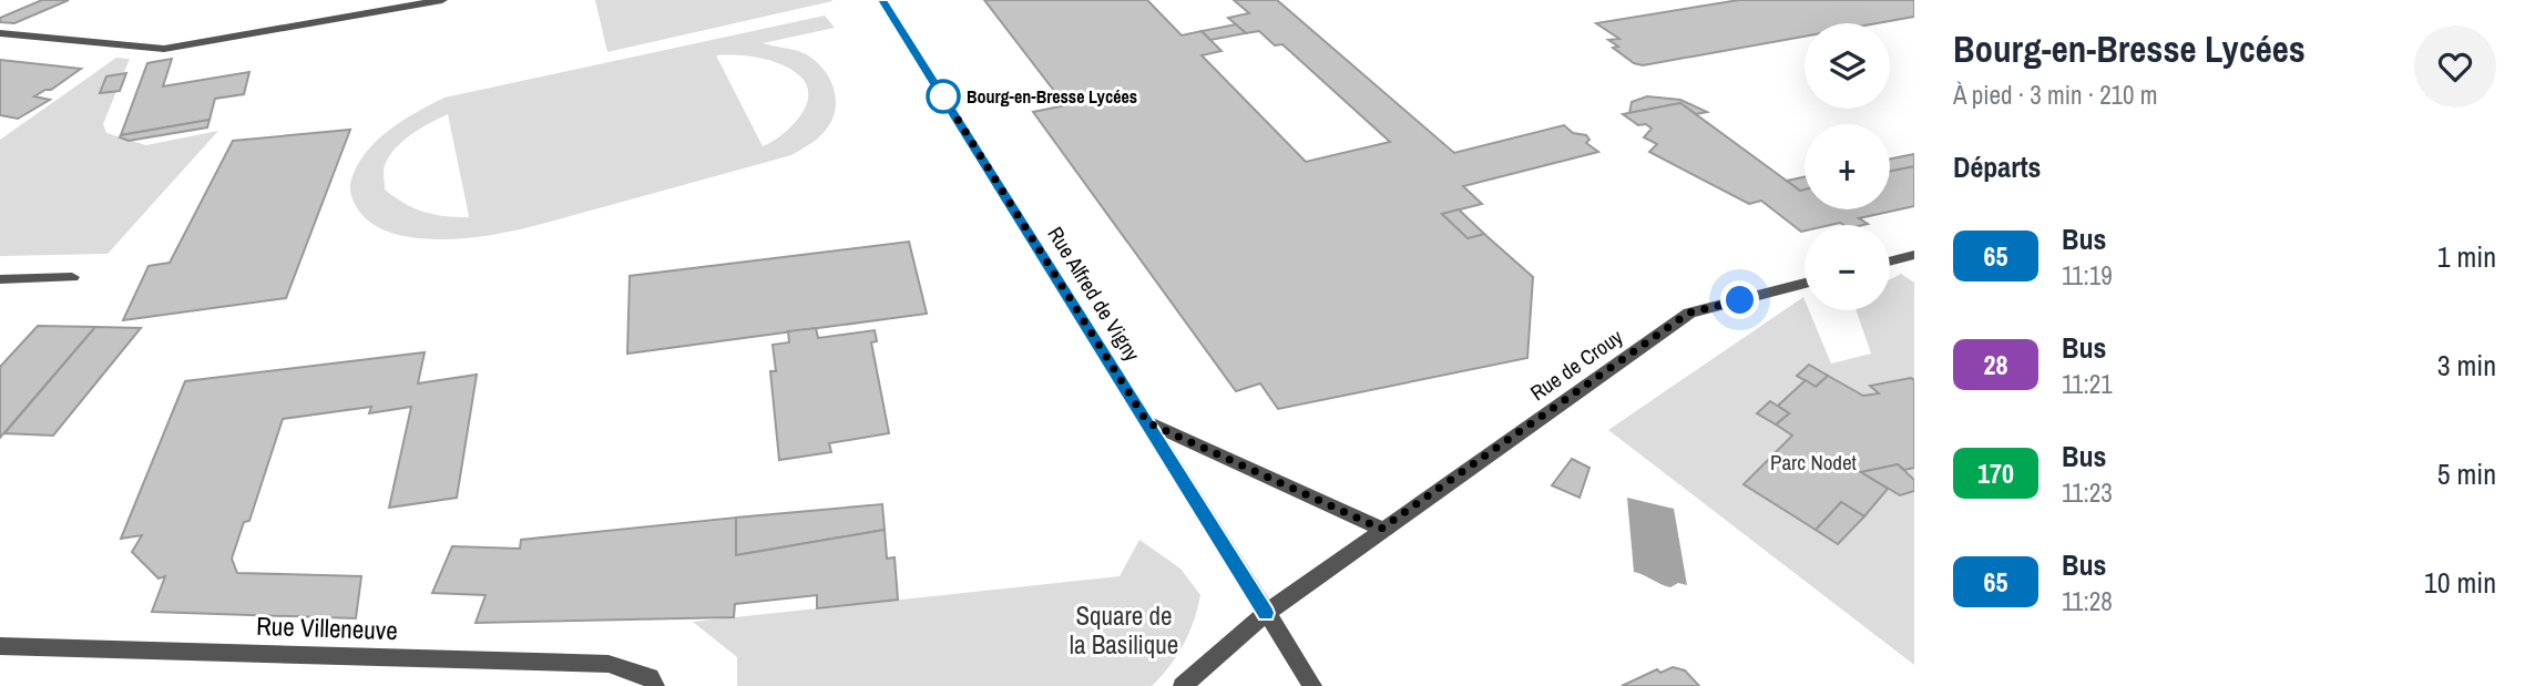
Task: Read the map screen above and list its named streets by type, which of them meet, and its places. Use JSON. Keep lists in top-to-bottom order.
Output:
{
  "streets": {
    "street": ["Rue Alfred de Vigny", "Rue de Crouy", "Rue Villeneuve"]
  },
  "crossings": [
    ["Rue Alfred de Vigny", "Rue de Crouy"]
  ],
  "parks": ["Parc Nodet", "Square de la Basilique"],
  "places": ["Bourg-en-Bresse Lycées"],
  "lines": ["bus line 65"],
  "page": {
    "heading": [
      ["Bourg-en-Bresse Lycées", "À pied · 3 min · 210 m"],
      "Départs"
    ],
    "map_buttons": ["+", "−"],
    "list": [
      {
        "mark": "65",
        "name": "Bus",
        "note": "11:19",
        "value": "1 min"
      },
      {
        "mark": "28",
        "name": "Bus",
        "note": "11:21",
        "value": "3 min"
      },
      {
        "mark": "170",
        "name": "Bus",
        "note": "11:23",
        "value": "5 min"
      },
      {
        "mark": "65",
        "name": "Bus",
        "note": "11:28",
        "value": "10 min"
      }
    ]
  }
}
